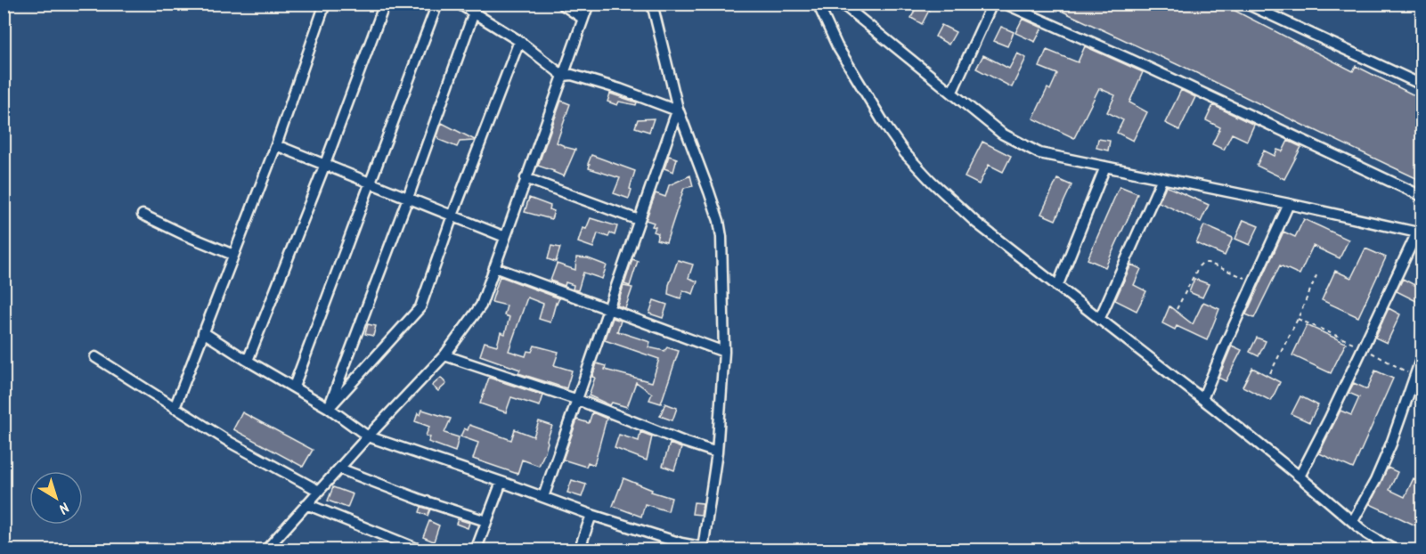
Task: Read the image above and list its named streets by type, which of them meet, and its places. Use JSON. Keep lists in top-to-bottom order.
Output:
{
  "north": "bottom right"
}
